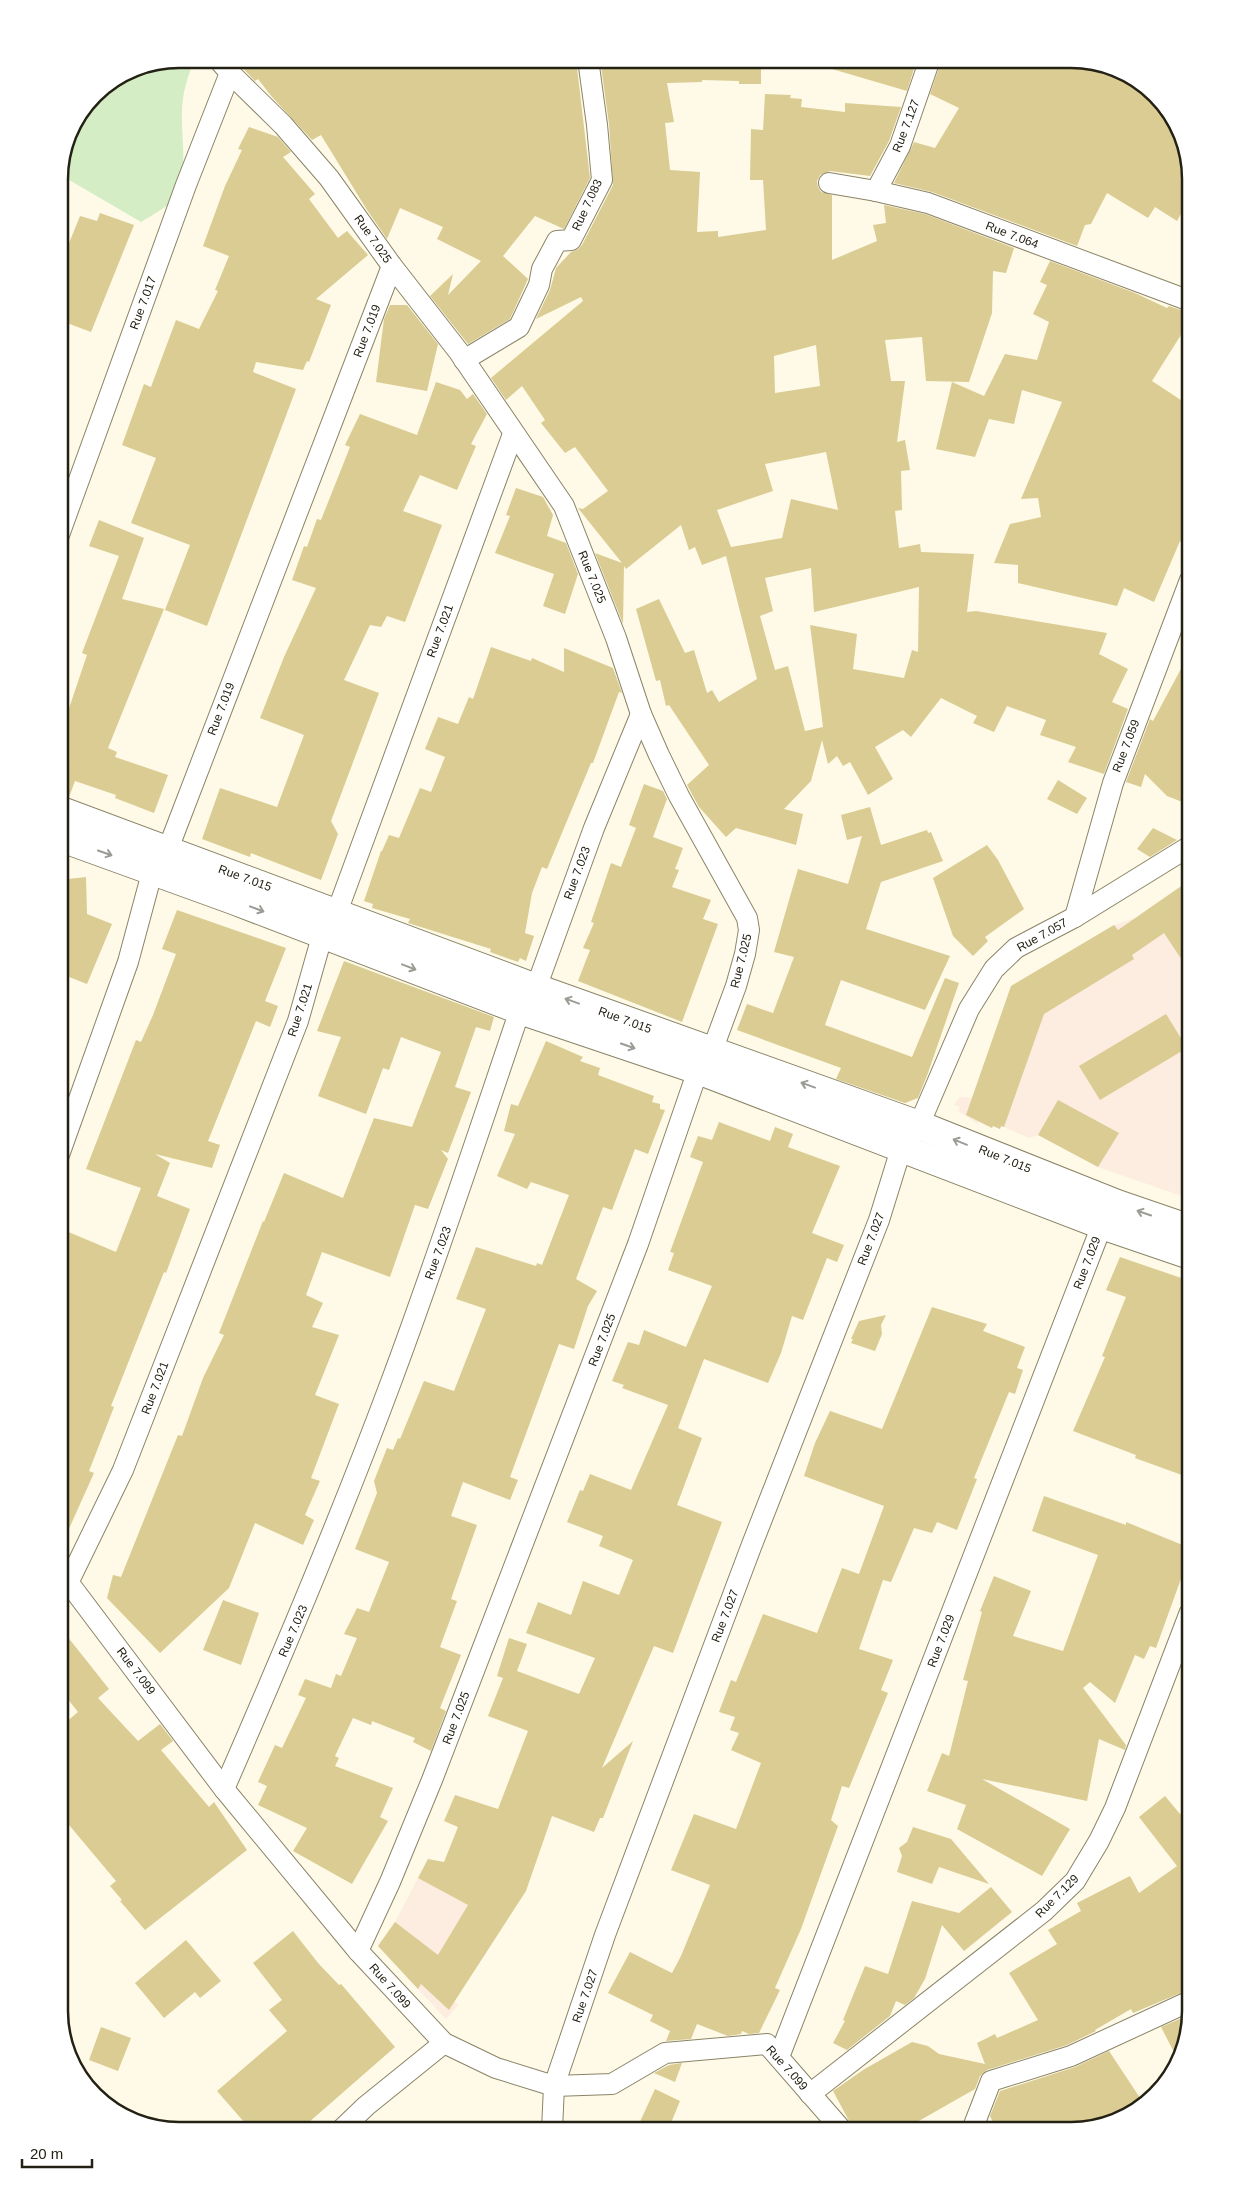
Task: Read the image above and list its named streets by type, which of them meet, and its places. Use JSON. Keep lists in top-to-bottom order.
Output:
{
  "streets": {
    "main road": ["Rue 7.015"],
    "street": [
      "Rue 7.127",
      "Rue 7.083",
      "Rue 7.064",
      "Rue 7.025",
      "Rue 7.017",
      "Rue 7.019",
      "Rue 7.021",
      "Rue 7.059",
      "Rue 7.023",
      "Rue 7.057",
      "Rue 7.027",
      "Rue 7.029",
      "Rue 7.099",
      "Rue 7.129"
    ]
  },
  "crossings": [
    ["Rue 7.127", "Rue 7.064"],
    ["Rue 7.083", "Rue 7.025"],
    ["Rue 7.025", "Rue 7.019"],
    ["Rue 7.025", "Rue 7.021"],
    ["Rue 7.025", "Rue 7.023"],
    ["Rue 7.025", "Rue 7.015"],
    ["Rue 7.025", "Rue 7.099"],
    ["Rue 7.019", "Rue 7.015"],
    ["Rue 7.021", "Rue 7.015"],
    ["Rue 7.059", "Rue 7.057"],
    ["Rue 7.023", "Rue 7.015"],
    ["Rue 7.023", "Rue 7.099"],
    ["Rue 7.015", "Rue 7.057"],
    ["Rue 7.015", "Rue 7.027"],
    ["Rue 7.015", "Rue 7.029"],
    ["Rue 7.057", "Rue 7.027"],
    ["Rue 7.027", "Rue 7.099"],
    ["Rue 7.029", "Rue 7.099"],
    ["Rue 7.099", "Rue 7.129"]
  ],
  "scale_bar": "20 m"
}
